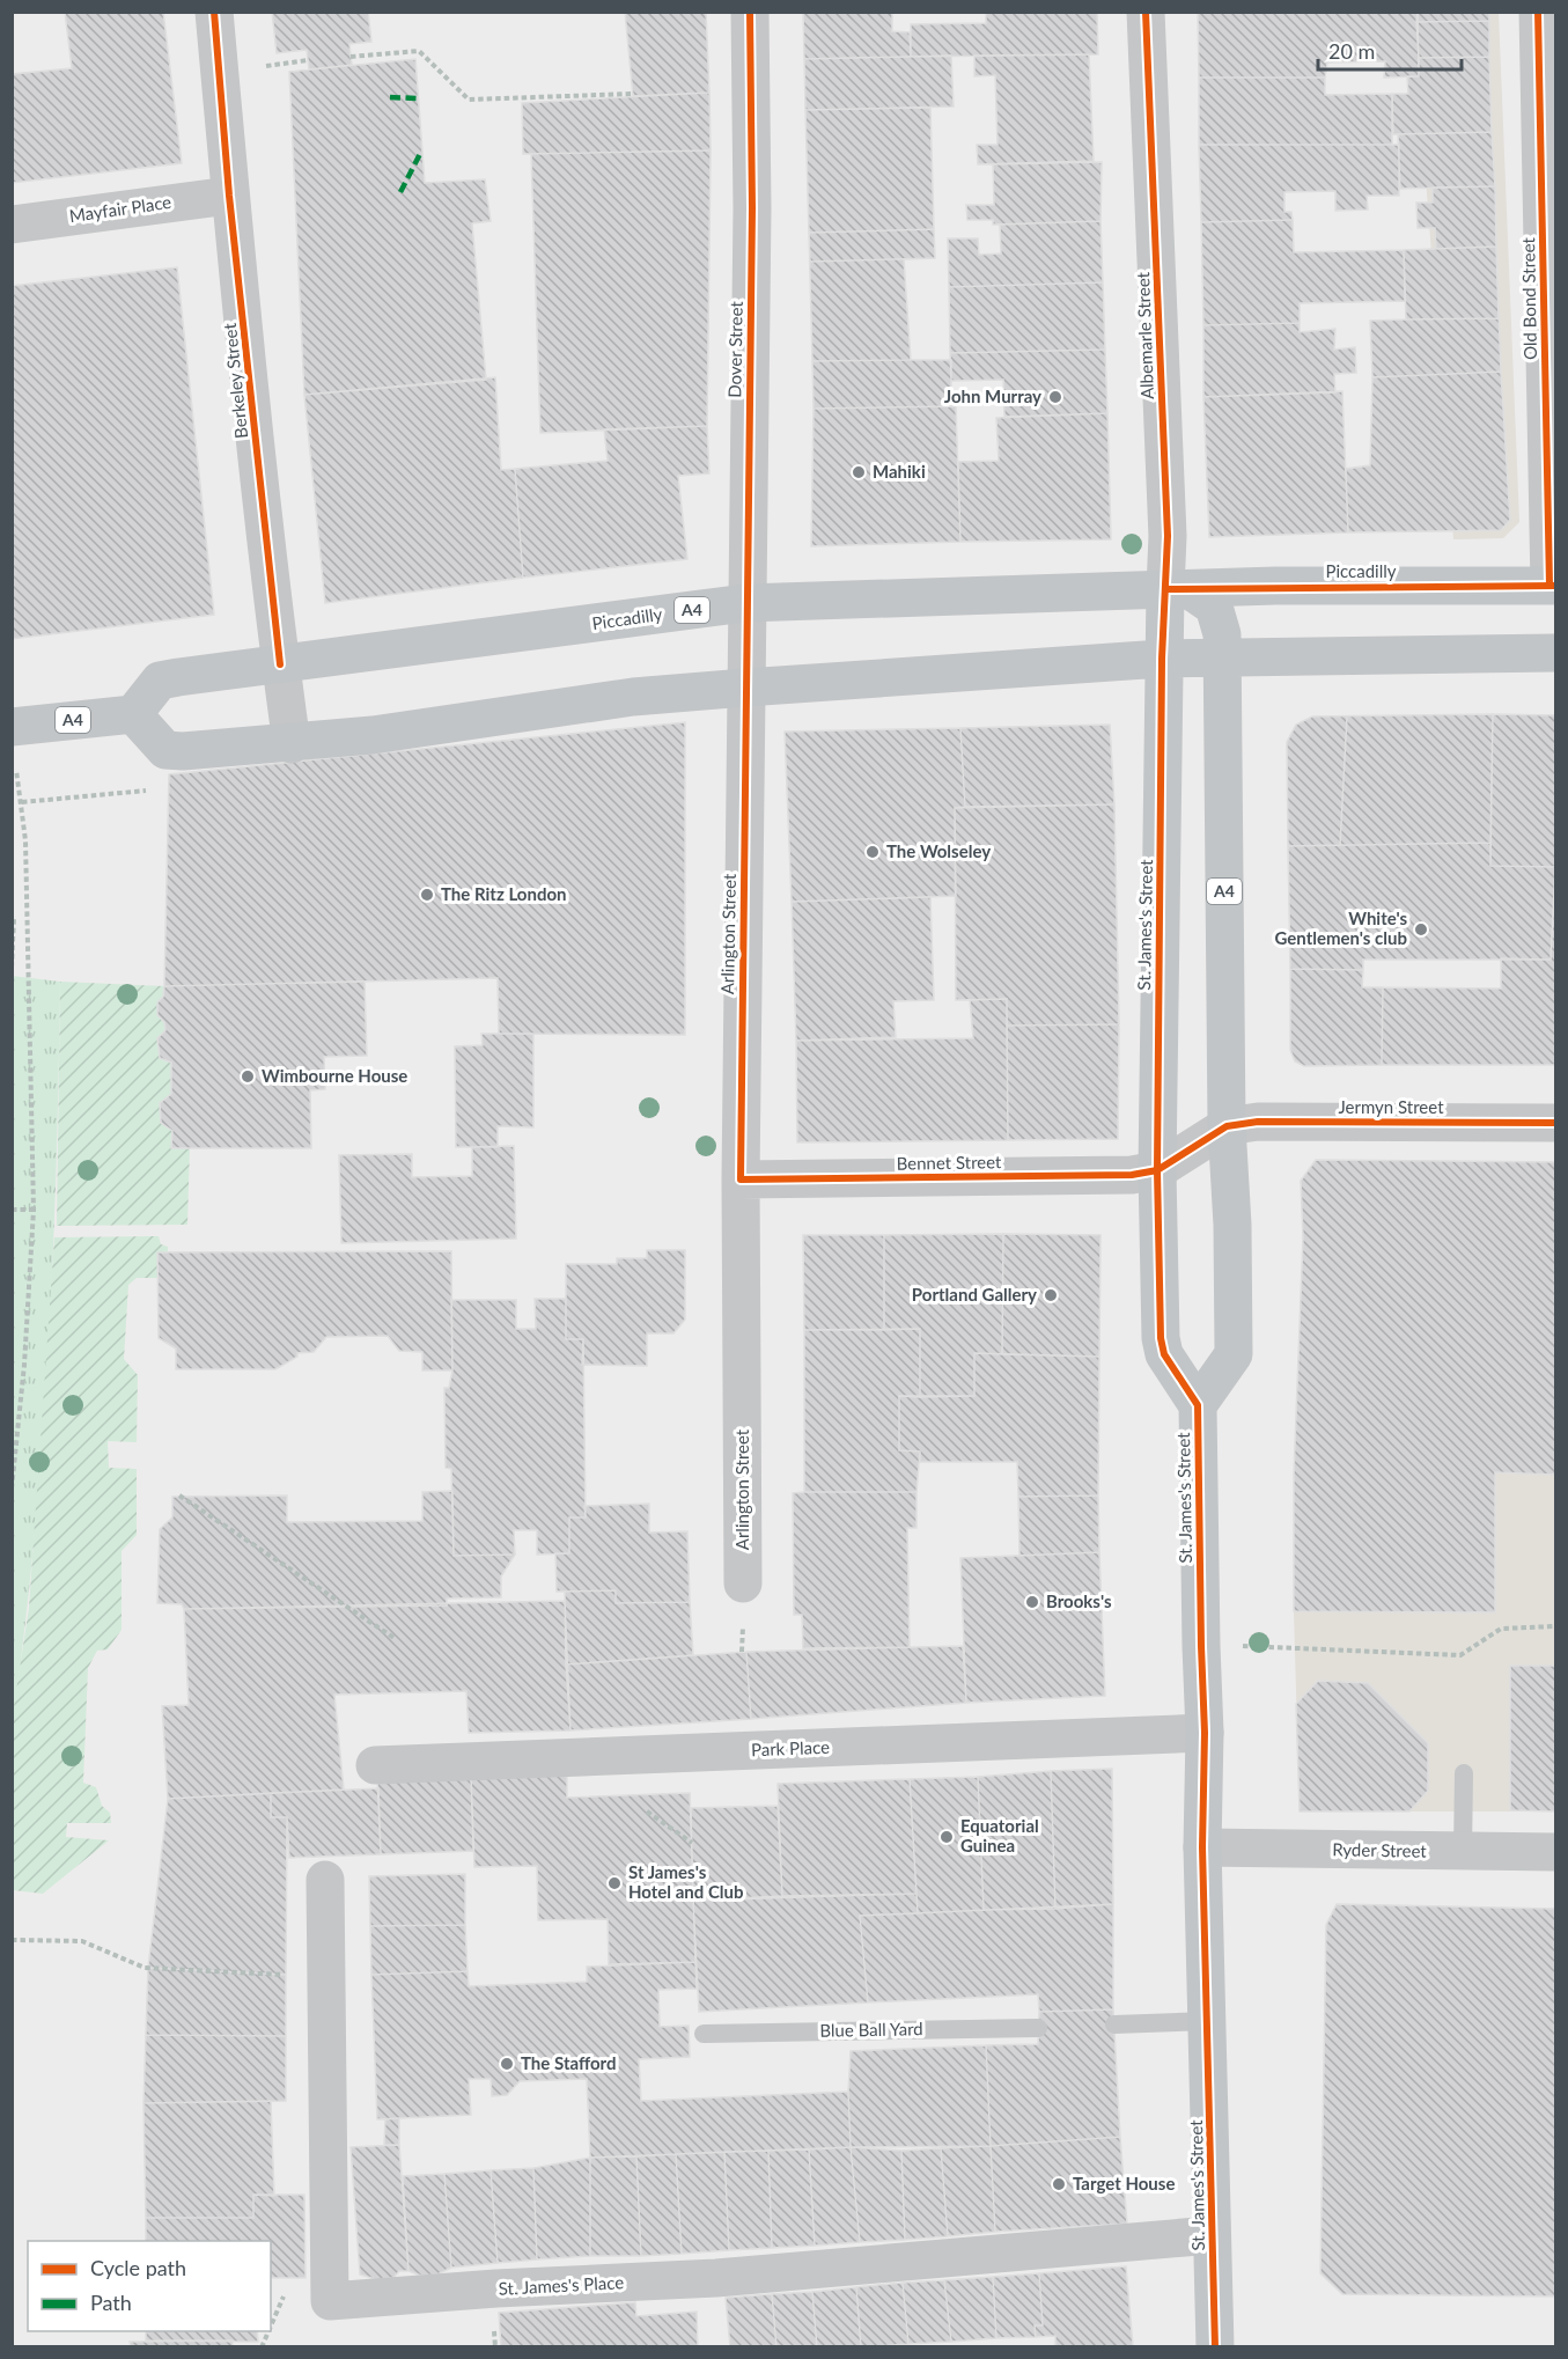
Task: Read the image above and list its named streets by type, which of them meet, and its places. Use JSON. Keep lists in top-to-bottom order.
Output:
{
  "streets": {
    "main road": [
      "Albemarle Street",
      "Piccadilly",
      "A4",
      "St. James's Street"
    ],
    "street": [
      "Mayfair Place",
      "Old Bond Street",
      "Dover Street",
      "Berkeley Street",
      "Arlington Street",
      "Jermyn Street",
      "Bennet Street",
      "Park Place",
      "Ryder Street",
      "St. James's Place"
    ],
    "lane": ["Blue Ball Yard"]
  },
  "crossings": [
    ["Mayfair Place", "Berkeley Street"],
    ["Old Bond Street", "Piccadilly"],
    ["Albemarle Street", "Piccadilly"],
    ["Albemarle Street", "A4"],
    ["Albemarle Street", "St. James's Street"],
    ["Dover Street", "Piccadilly"],
    ["Dover Street", "Arlington Street"],
    ["Berkeley Street", "Piccadilly"],
    ["Piccadilly", "A4"],
    ["A4", "St. James's Street"],
    ["A4", "Jermyn Street"],
    ["St. James's Street", "Bennet Street"],
    ["St. James's Street", "Park Place"],
    ["St. James's Street", "Ryder Street"],
    ["St. James's Street", "St. James's Place"],
    ["Arlington Street", "Bennet Street"]
  ],
  "places": [
    "John Murray",
    "Mahiki",
    "The Wolseley",
    "The Ritz London",
    "White's Gentlemen's club",
    "Wimbourne House",
    "Portland Gallery",
    "Brooks's",
    "Equatorial Guinea",
    "St James's Hotel and Club",
    "The Stafford",
    "Target House"
  ],
  "legend": ["Cycle path", "Path"],
  "scale_bar": "20 m"
}
